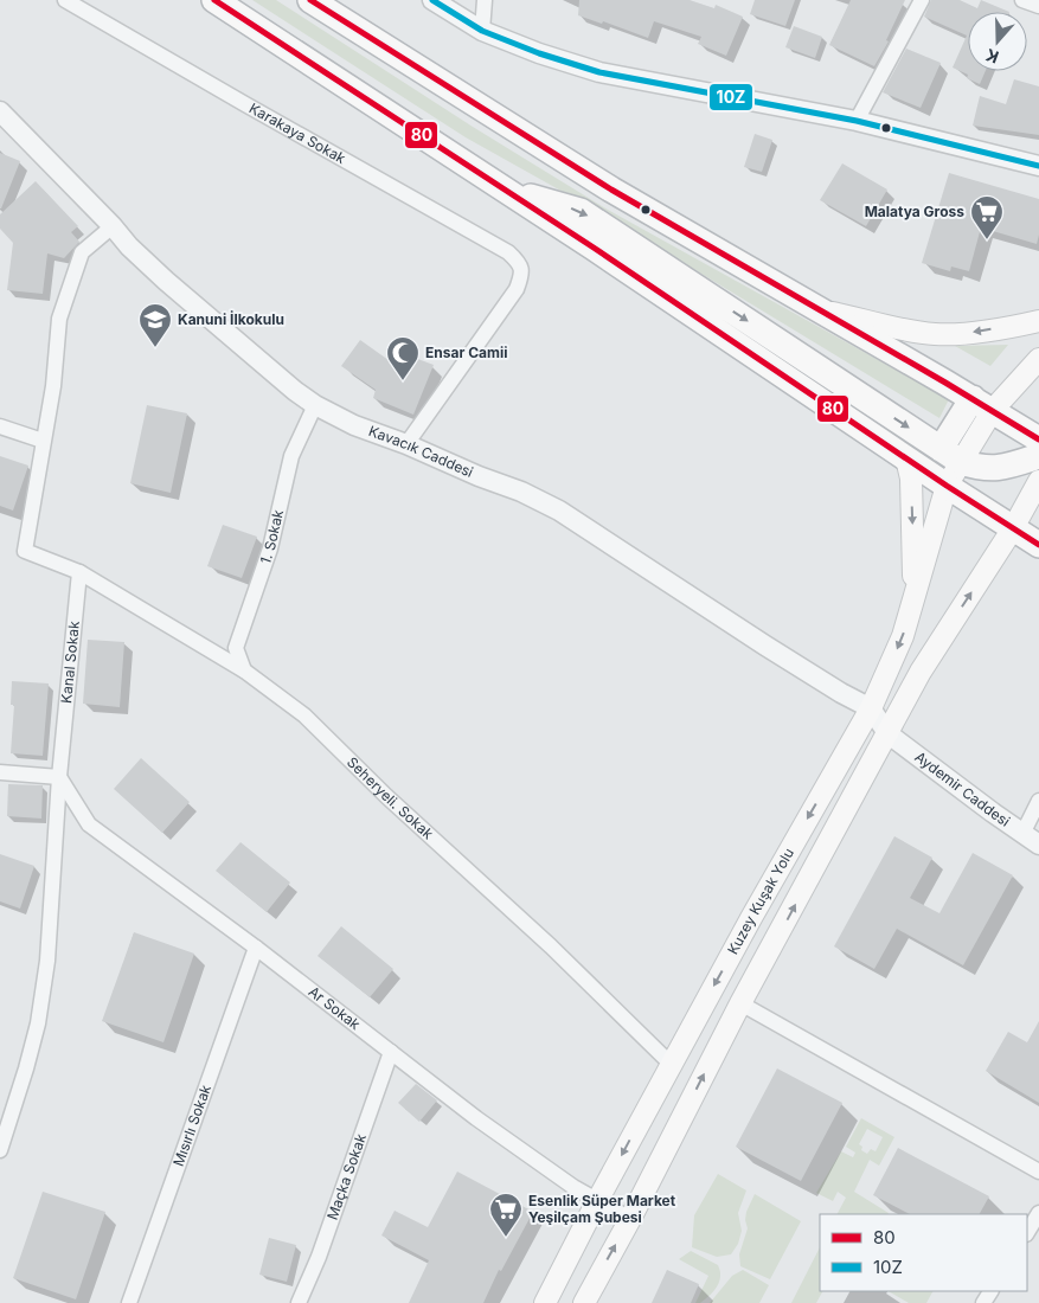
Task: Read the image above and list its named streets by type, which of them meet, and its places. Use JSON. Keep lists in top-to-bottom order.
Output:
{
  "streets": {
    "main road": ["Kuzey Kuşak Yolu"],
    "street": [
      "Karakaya Sokak",
      "Kavacık Caddesi",
      "1. Sokak",
      "Kanal Sokak",
      "Aydemir Caddesi",
      "Seheryeli. Sokak",
      "Ar Sokak",
      "Mısırlı Sokak",
      "Maçka Sokak"
    ]
  },
  "crossings": [
    ["Karakaya Sokak", "Kavacık Caddesi"],
    ["Kavacık Caddesi", "1. Sokak"],
    ["Kavacık Caddesi", "Aydemir Caddesi"],
    ["Kavacık Caddesi", "Kuzey Kuşak Yolu"],
    ["1. Sokak", "Seheryeli. Sokak"],
    ["Kanal Sokak", "Seheryeli. Sokak"],
    ["Kanal Sokak", "Ar Sokak"],
    ["Aydemir Caddesi", "Kuzey Kuşak Yolu"],
    ["Seheryeli. Sokak", "Kuzey Kuşak Yolu"],
    ["Kuzey Kuşak Yolu", "Ar Sokak"],
    ["Ar Sokak", "Mısırlı Sokak"],
    ["Ar Sokak", "Maçka Sokak"]
  ],
  "places": {
    "supermarket": ["Malatya Gross", "Esenlik Süper Market Yeşilçam Şubesi"],
    "school or university": ["Kanuni İlkokulu"],
    "mosque": ["Ensar Camii"]
  },
  "lines": ["transit line 80", "transit line 10Z"],
  "legend": ["80", "10Z"],
  "north": "bottom"
}
